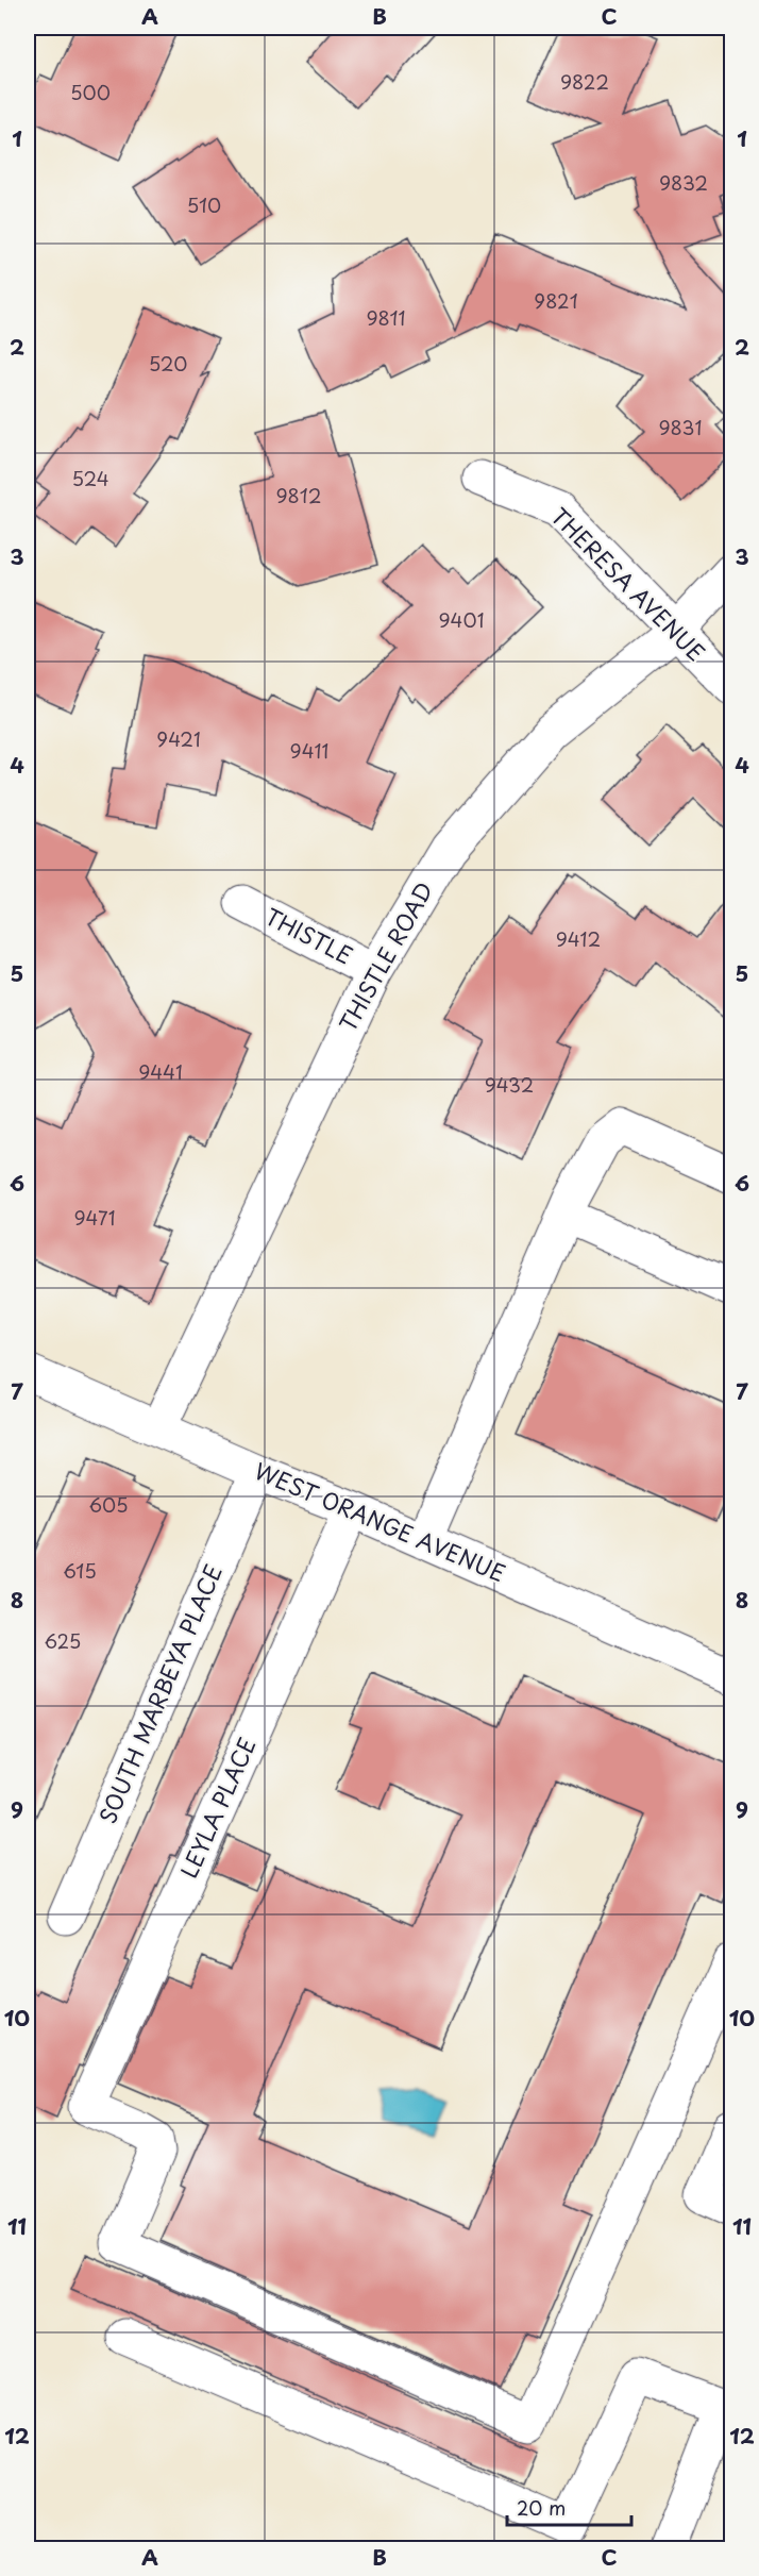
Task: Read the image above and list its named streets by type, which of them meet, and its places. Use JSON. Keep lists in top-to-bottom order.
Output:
{
  "streets": {
    "street": [
      "THERESA AVENUE",
      "THISTLE",
      "THISTLE ROAD",
      "WEST ORANGE AVENUE",
      "SOUTH MARBEYA PLACE",
      "LEYLA PLACE"
    ]
  },
  "crossings": [
    ["THERESA AVENUE", "THISTLE ROAD"],
    ["THISTLE", "THISTLE ROAD"],
    ["THISTLE ROAD", "WEST ORANGE AVENUE"],
    ["WEST ORANGE AVENUE", "SOUTH MARBEYA PLACE"],
    ["WEST ORANGE AVENUE", "LEYLA PLACE"]
  ],
  "house_numbers": [
    "9822",
    "500",
    "9832",
    "510",
    "9821",
    "9811",
    "520",
    "9831",
    "524",
    "9812",
    "9401",
    "9421",
    "9411",
    "9412",
    "9441",
    "9432",
    "9471",
    "605",
    "615",
    "625"
  ],
  "scale_bar": "20 m",
  "grid": {
    "columns": ["A", "B", "C"],
    "rows": [
      "1",
      "2",
      "3",
      "4",
      "5",
      "6",
      "7",
      "8",
      "9",
      "10",
      "11",
      "12"
    ]
  }
}
